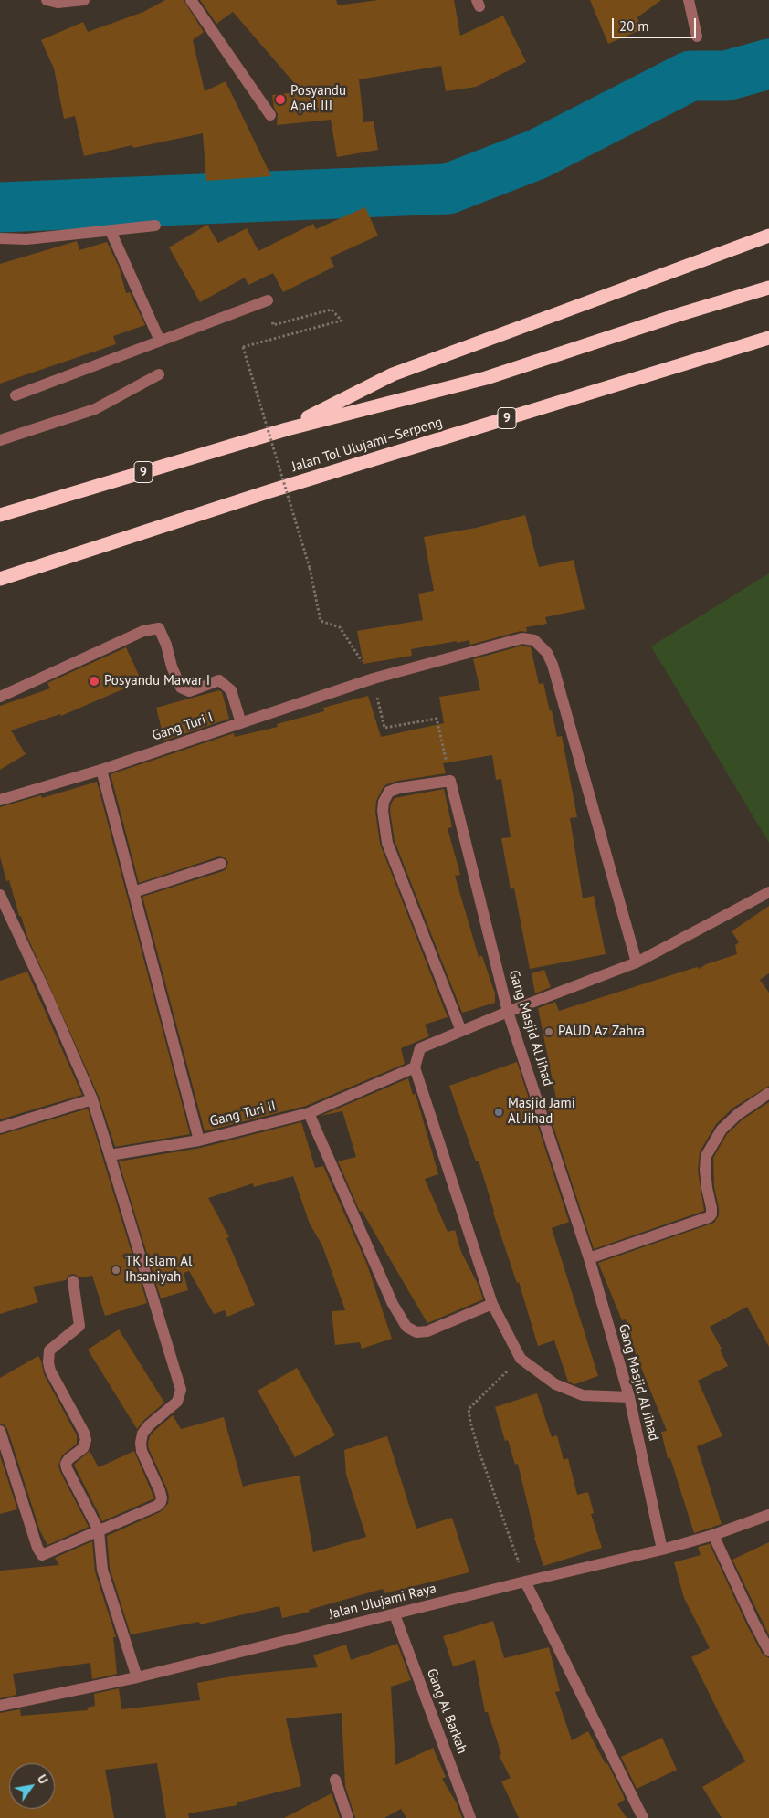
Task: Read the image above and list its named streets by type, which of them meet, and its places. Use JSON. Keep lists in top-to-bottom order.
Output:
{
  "streets": {
    "highway": ["9", "Jalan Tol Ulujami–Serpong"],
    "street": [
      "Gang Turi I",
      "Gang Masjid Al Jihad",
      "Gang Turi II",
      "Jalan Ulujami Raya",
      "Gang Al Barkah"
    ]
  },
  "crossings": [
    ["Gang Masjid Al Jihad", "Jalan Ulujami Raya"],
    ["Jalan Ulujami Raya", "Gang Al Barkah"]
  ],
  "places": [
    "Posyandu Apel III",
    "Posyandu Mawar I",
    "PAUD Az Zahra",
    "Masjid Jami Al Jihad",
    "TK Islam Al Ihsaniyah"
  ],
  "scale_bar": "20 m",
  "north": "top right"
}
